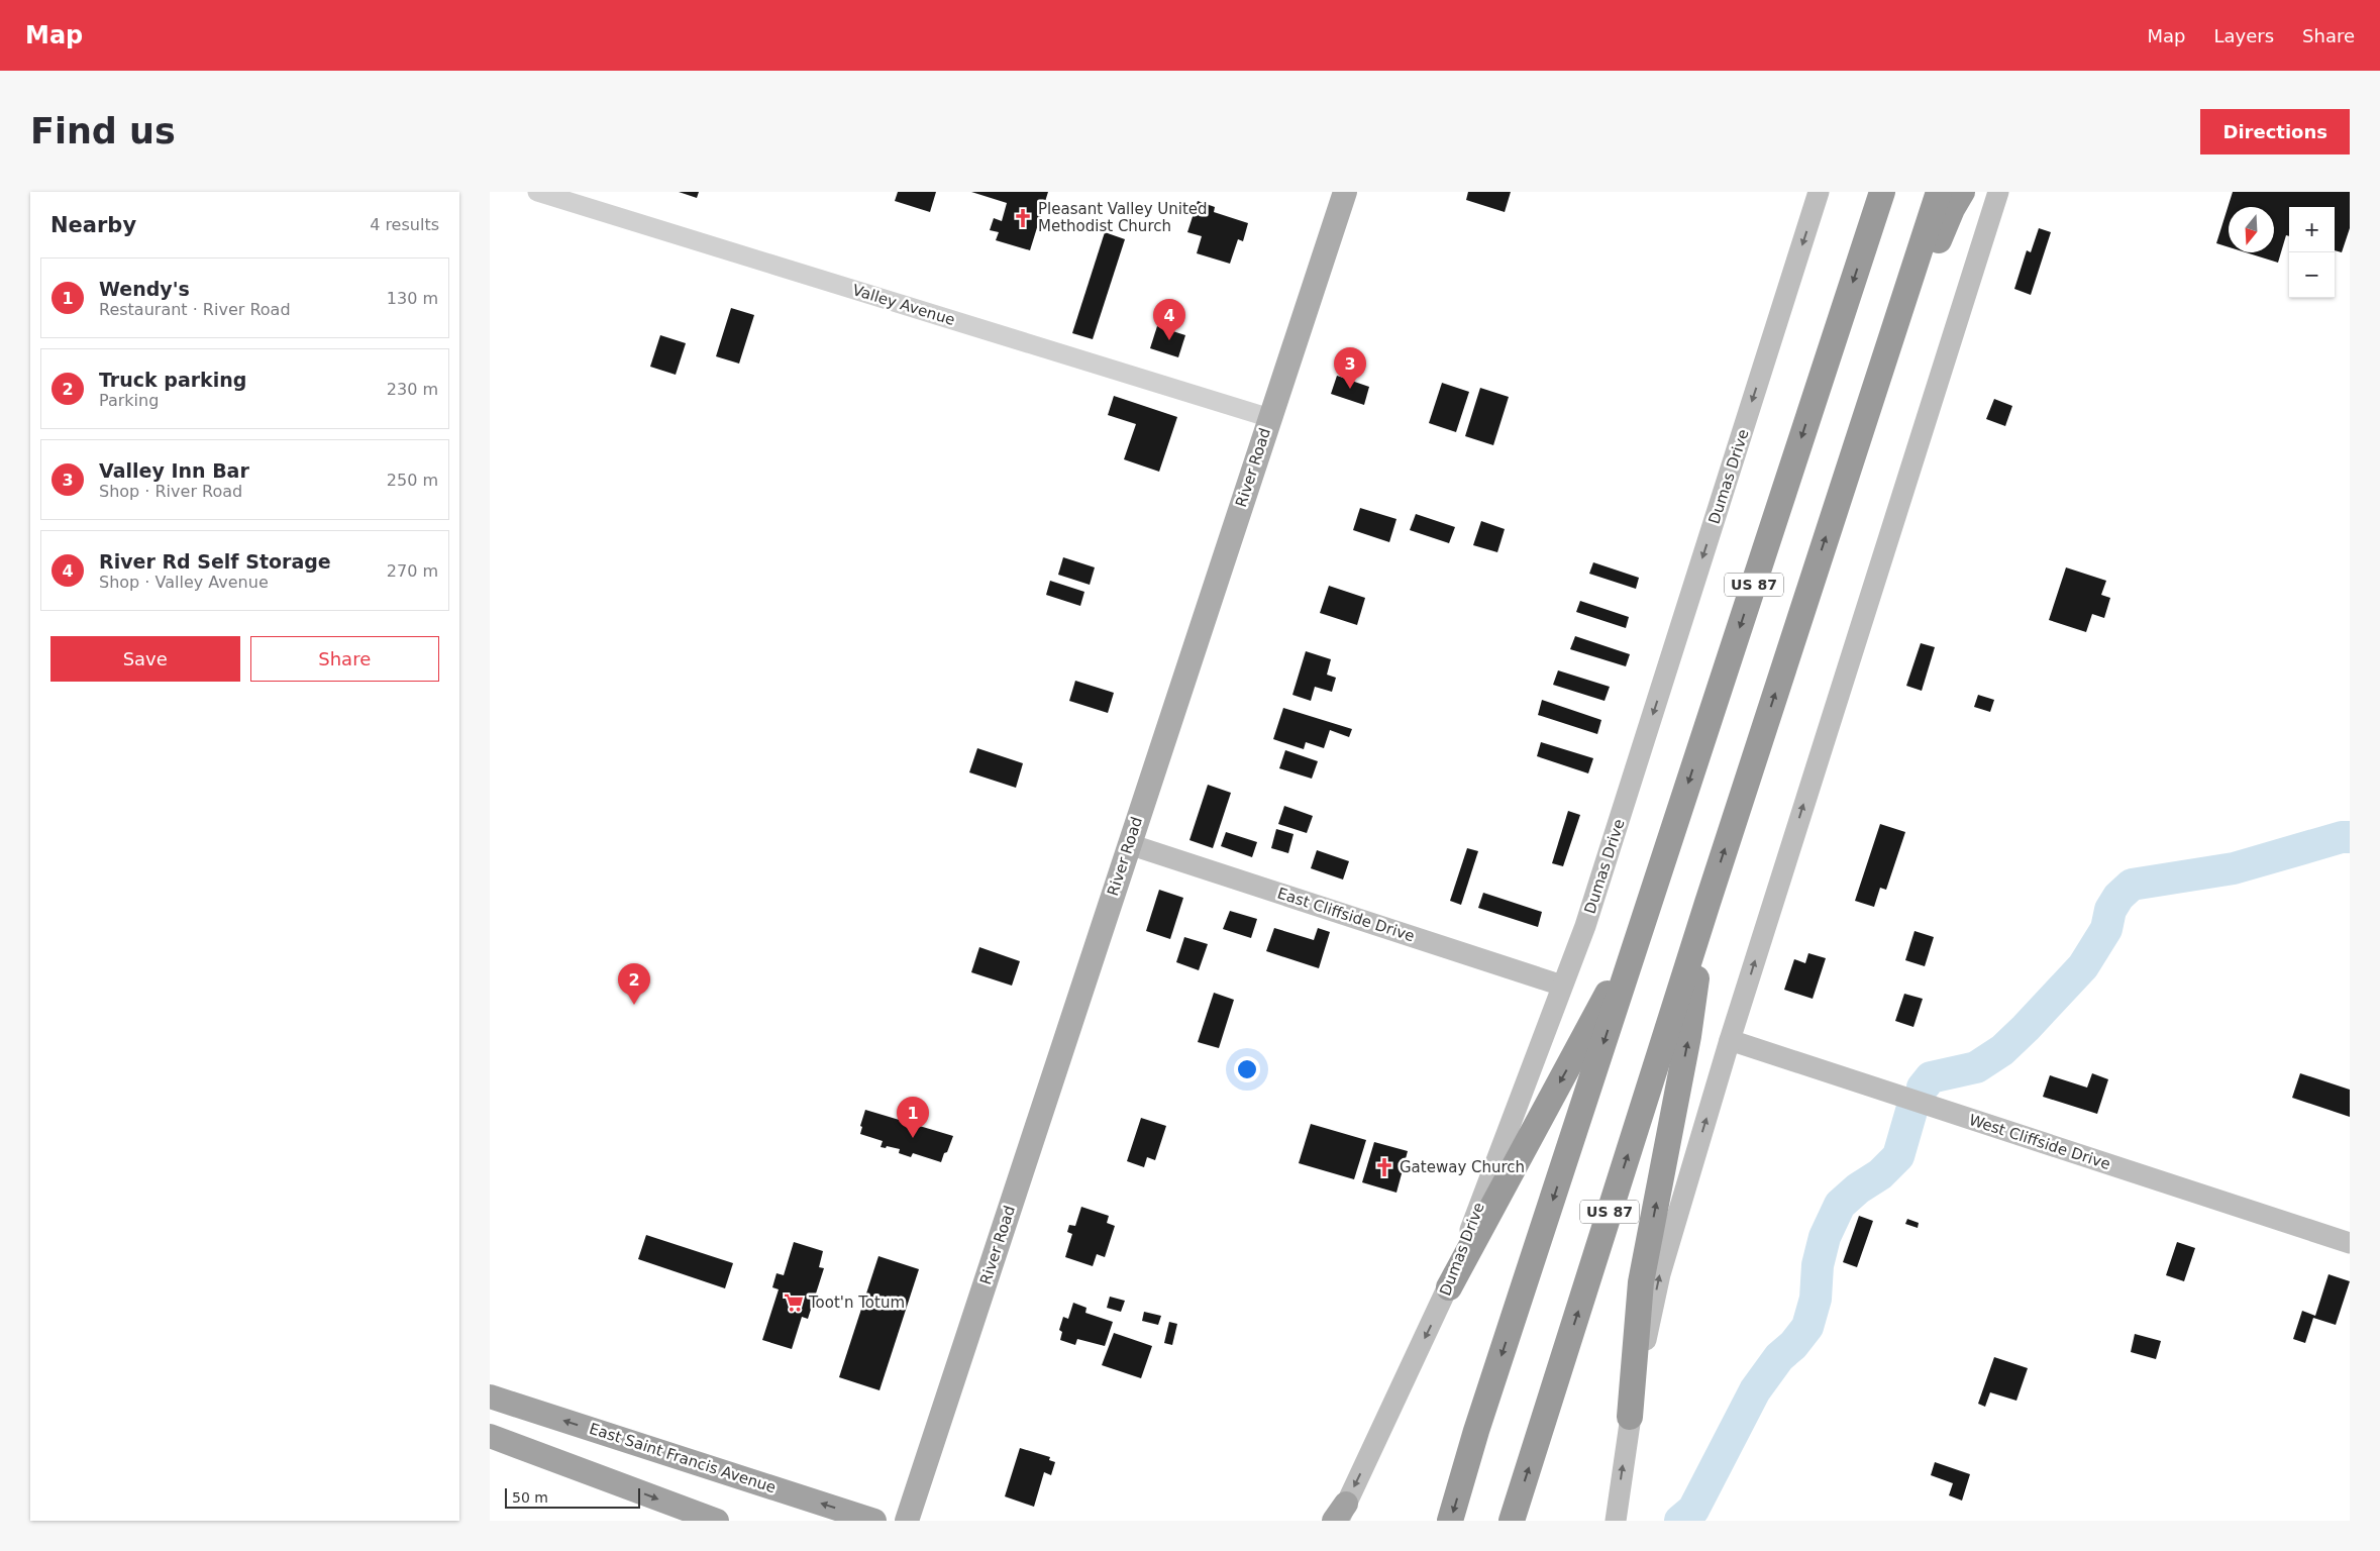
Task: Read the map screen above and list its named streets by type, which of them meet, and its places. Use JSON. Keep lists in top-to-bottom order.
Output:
{
  "streets": {
    "highway": ["US 87", "East Saint Francis Avenue"],
    "main road": [
      "River Road",
      "Dumas Drive",
      "East Cliffside Drive",
      "West Cliffside Drive"
    ],
    "street": ["Valley Avenue"]
  },
  "crossings": [
    ["Valley Avenue", "River Road"],
    ["River Road", "East Cliffside Drive"],
    ["Dumas Drive", "East Cliffside Drive"]
  ],
  "places": {
    "church": ["Pleasant Valley United Methodist Church", "Gateway Church"],
    "supermarket": ["Toot'n Totum"]
  },
  "scale_bar": "50 m",
  "north": "bottom",
  "page": {
    "header": "Map",
    "nav": ["Map", "Layers", "Share"],
    "buttons": [
      "Directions",
      ["Save", "Share"]
    ],
    "title": "Find us",
    "heading": ["Nearby", "4 results"],
    "map_buttons": ["+", "−"],
    "list": [
      {
        "mark": "1",
        "name": "Wendy's",
        "note": "Restaurant · River Road",
        "value": "130 m"
      },
      {
        "mark": "2",
        "name": "Truck parking",
        "note": "Parking",
        "value": "230 m"
      },
      {
        "mark": "3",
        "name": "Valley Inn Bar",
        "note": "Shop · River Road",
        "value": "250 m"
      },
      {
        "mark": "4",
        "name": "River Rd Self Storage",
        "note": "Shop · Valley Avenue",
        "value": "270 m"
      }
    ],
    "pins": [
      "4",
      "3",
      "2",
      "1"
    ],
    "scale": "50 m"
  }
}
